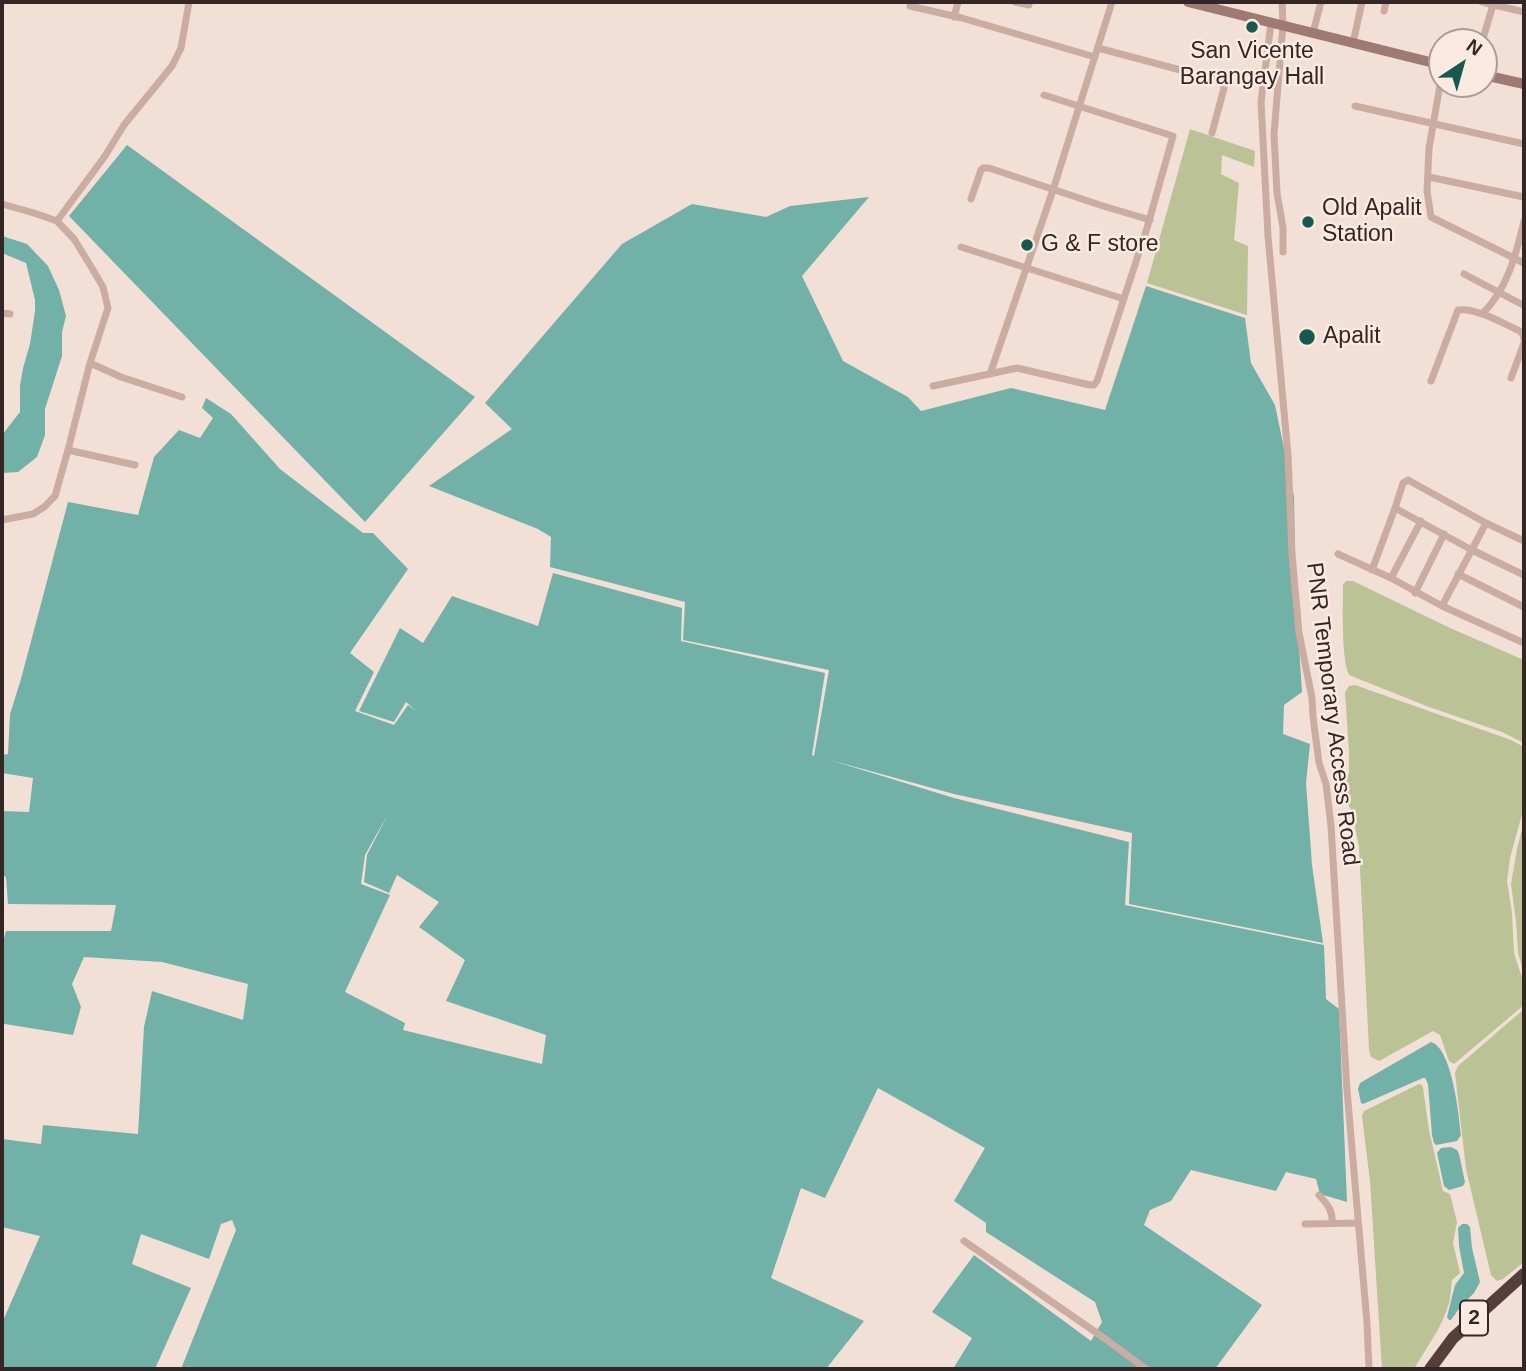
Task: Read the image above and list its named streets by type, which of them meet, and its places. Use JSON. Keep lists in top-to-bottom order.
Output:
{
  "streets": {
    "highway": ["2"],
    "street": ["PNR Temporary Access Road"]
  },
  "places": [
    "San Vicente Barangay Hall",
    "Old Apalit Station",
    "G & F store",
    "Apalit"
  ],
  "north": "top right"
}
